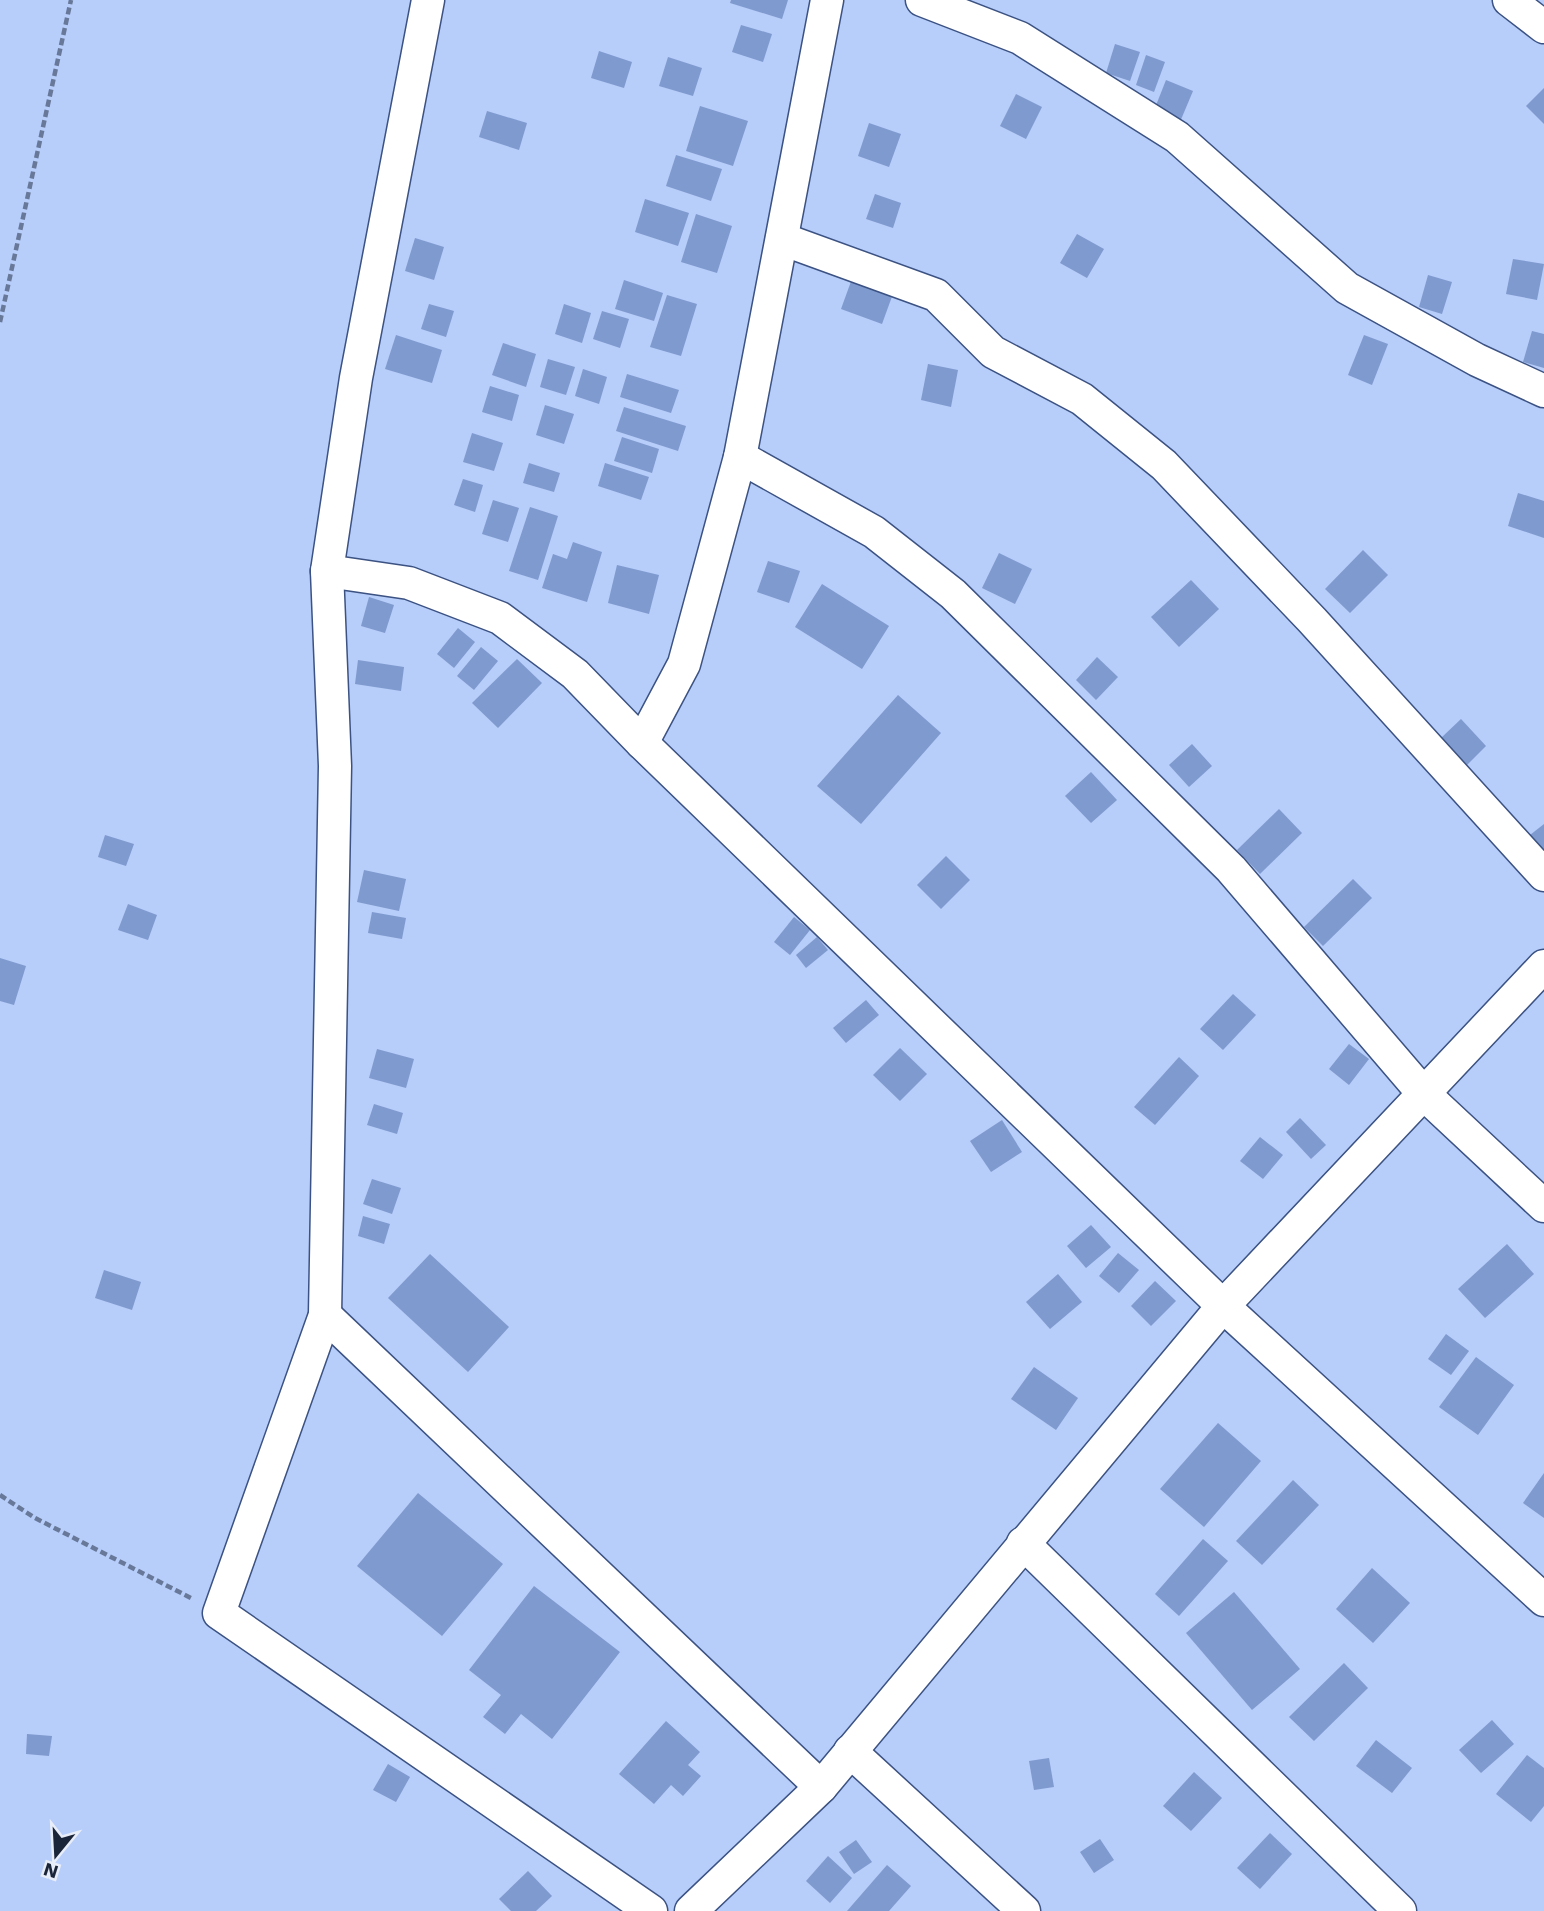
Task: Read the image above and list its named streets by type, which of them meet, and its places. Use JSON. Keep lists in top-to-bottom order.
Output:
{
  "north": "bottom"
}
